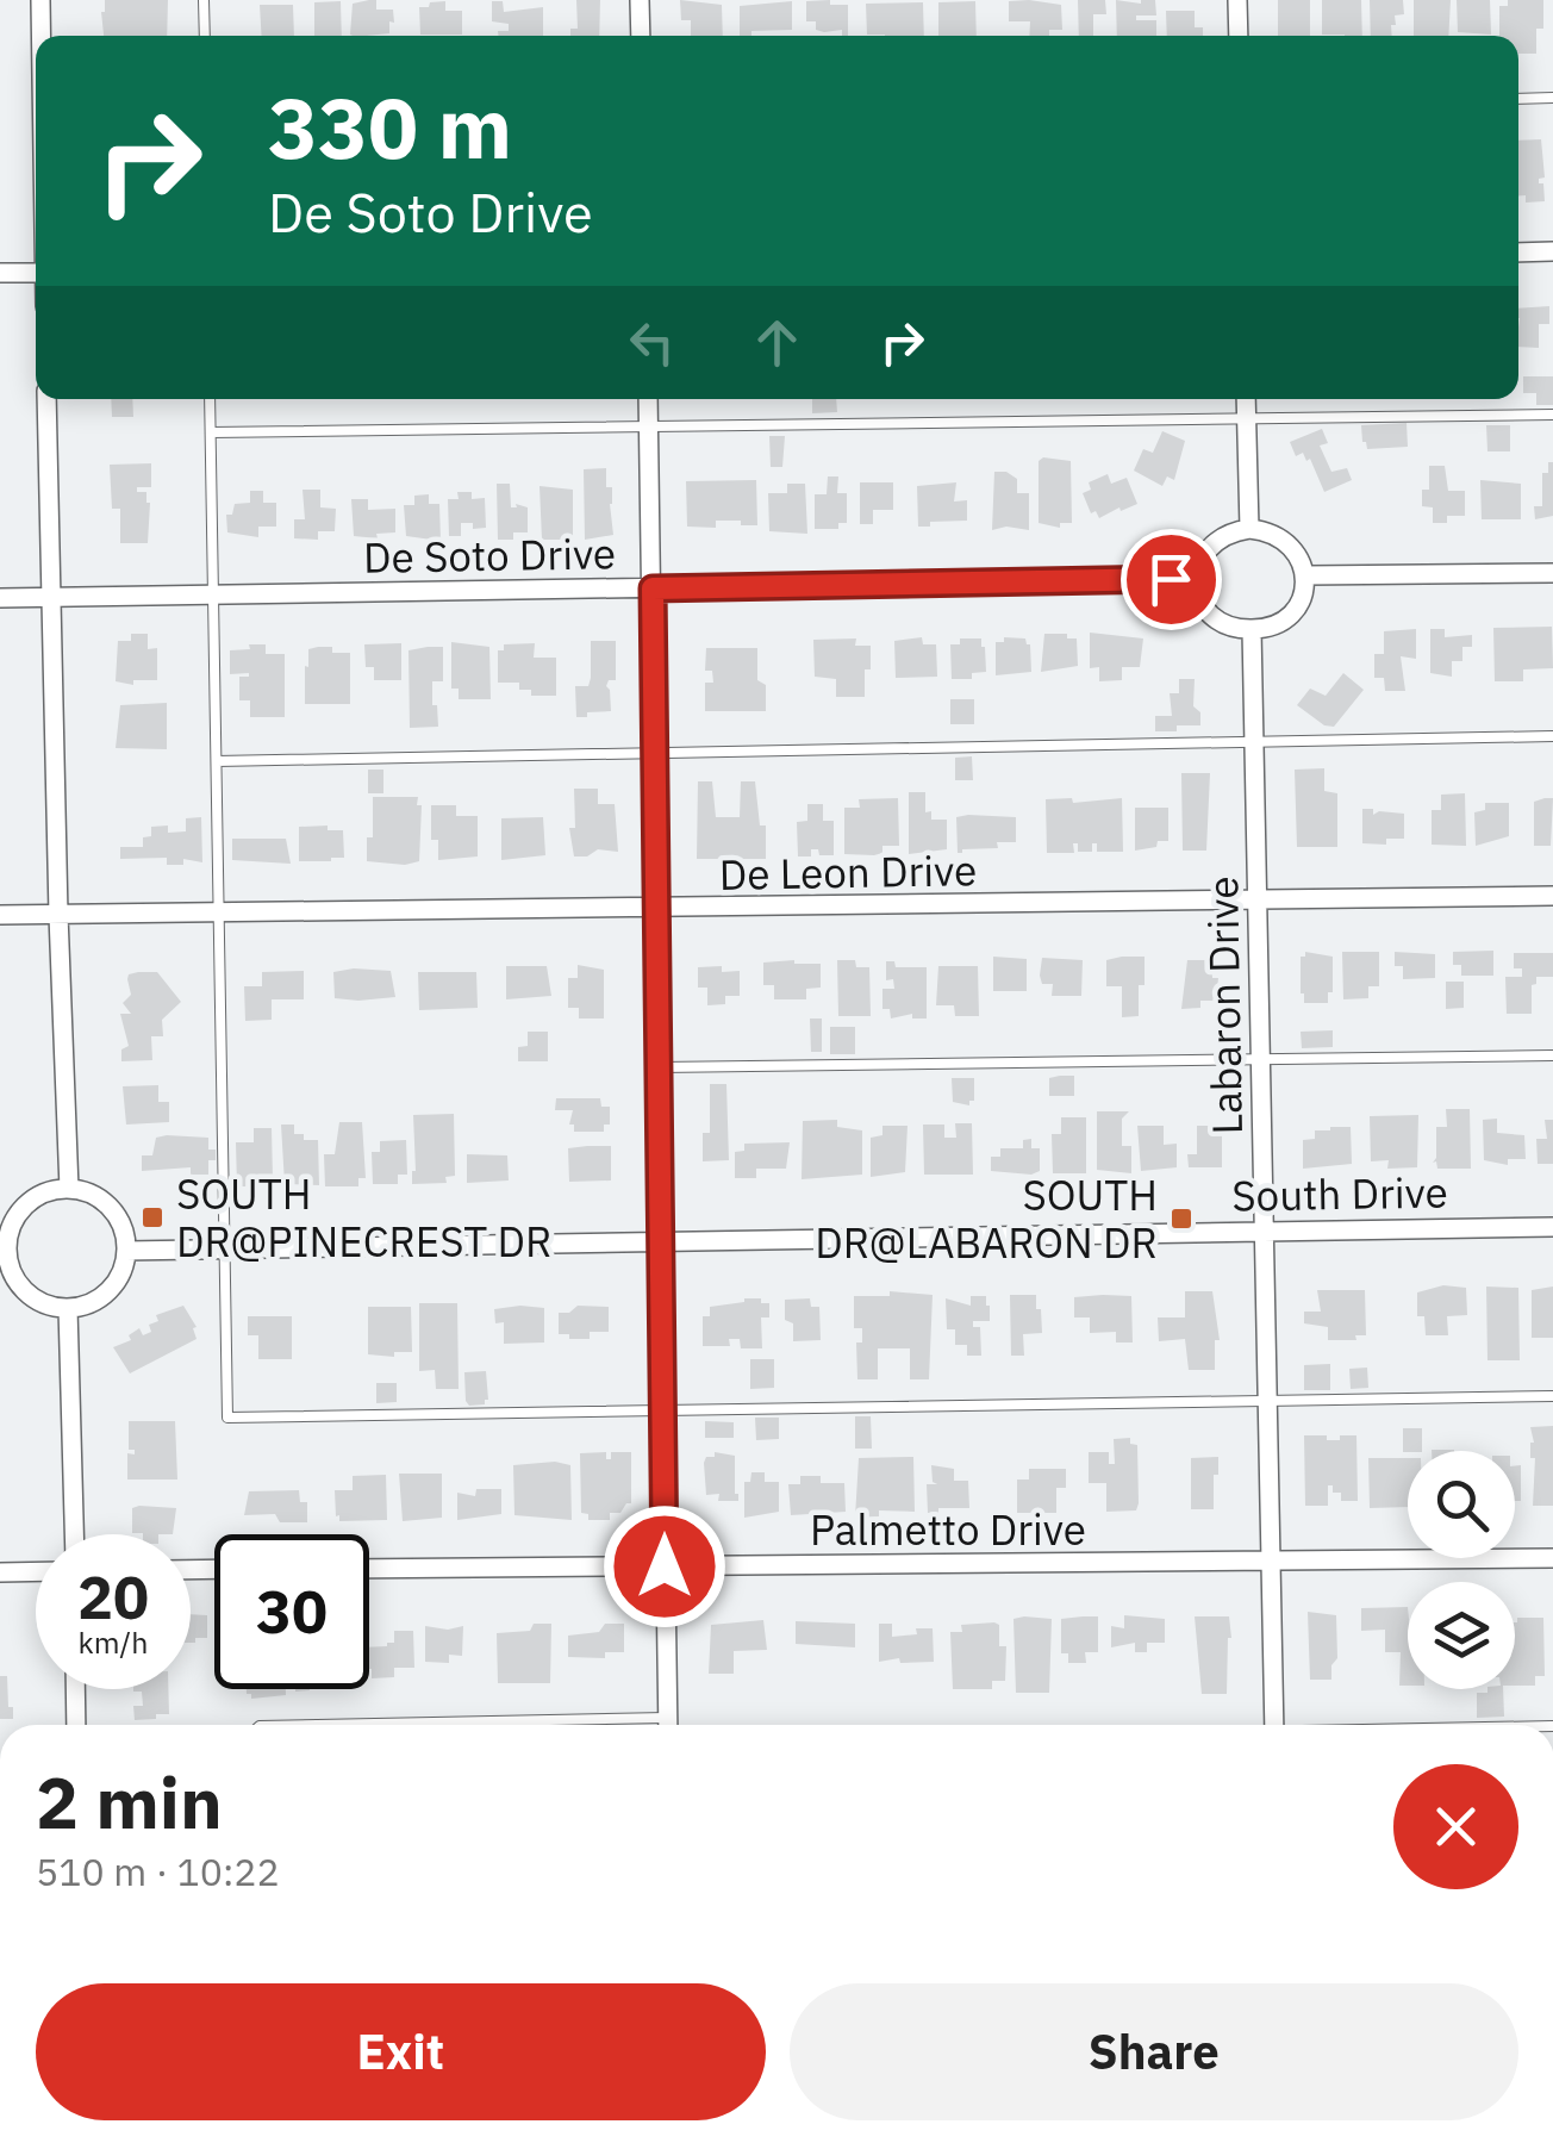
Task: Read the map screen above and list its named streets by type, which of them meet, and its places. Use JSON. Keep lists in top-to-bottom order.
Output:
{
  "streets": {
    "street": [
      "De Soto Drive",
      "De Leon Drive",
      "Labaron Drive",
      "South Drive",
      "Palmetto Drive"
    ]
  },
  "crossings": [
    ["De Soto Drive", "Labaron Drive"],
    ["De Leon Drive", "Labaron Drive"],
    ["Labaron Drive", "South Drive"],
    ["Labaron Drive", "Palmetto Drive"]
  ],
  "places": {
    "transit": ["SOUTH DR@PINECREST DR", "SOUTH DR@LABARON DR"]
  },
  "page": {
    "turn": ["330 m", "De Soto Drive"],
    "speed": "20 km/h",
    "limit": "30",
    "heading": ["2 min", "510 m · 10:22"],
    "buttons": ["Exit", "Share"]
  }
}
